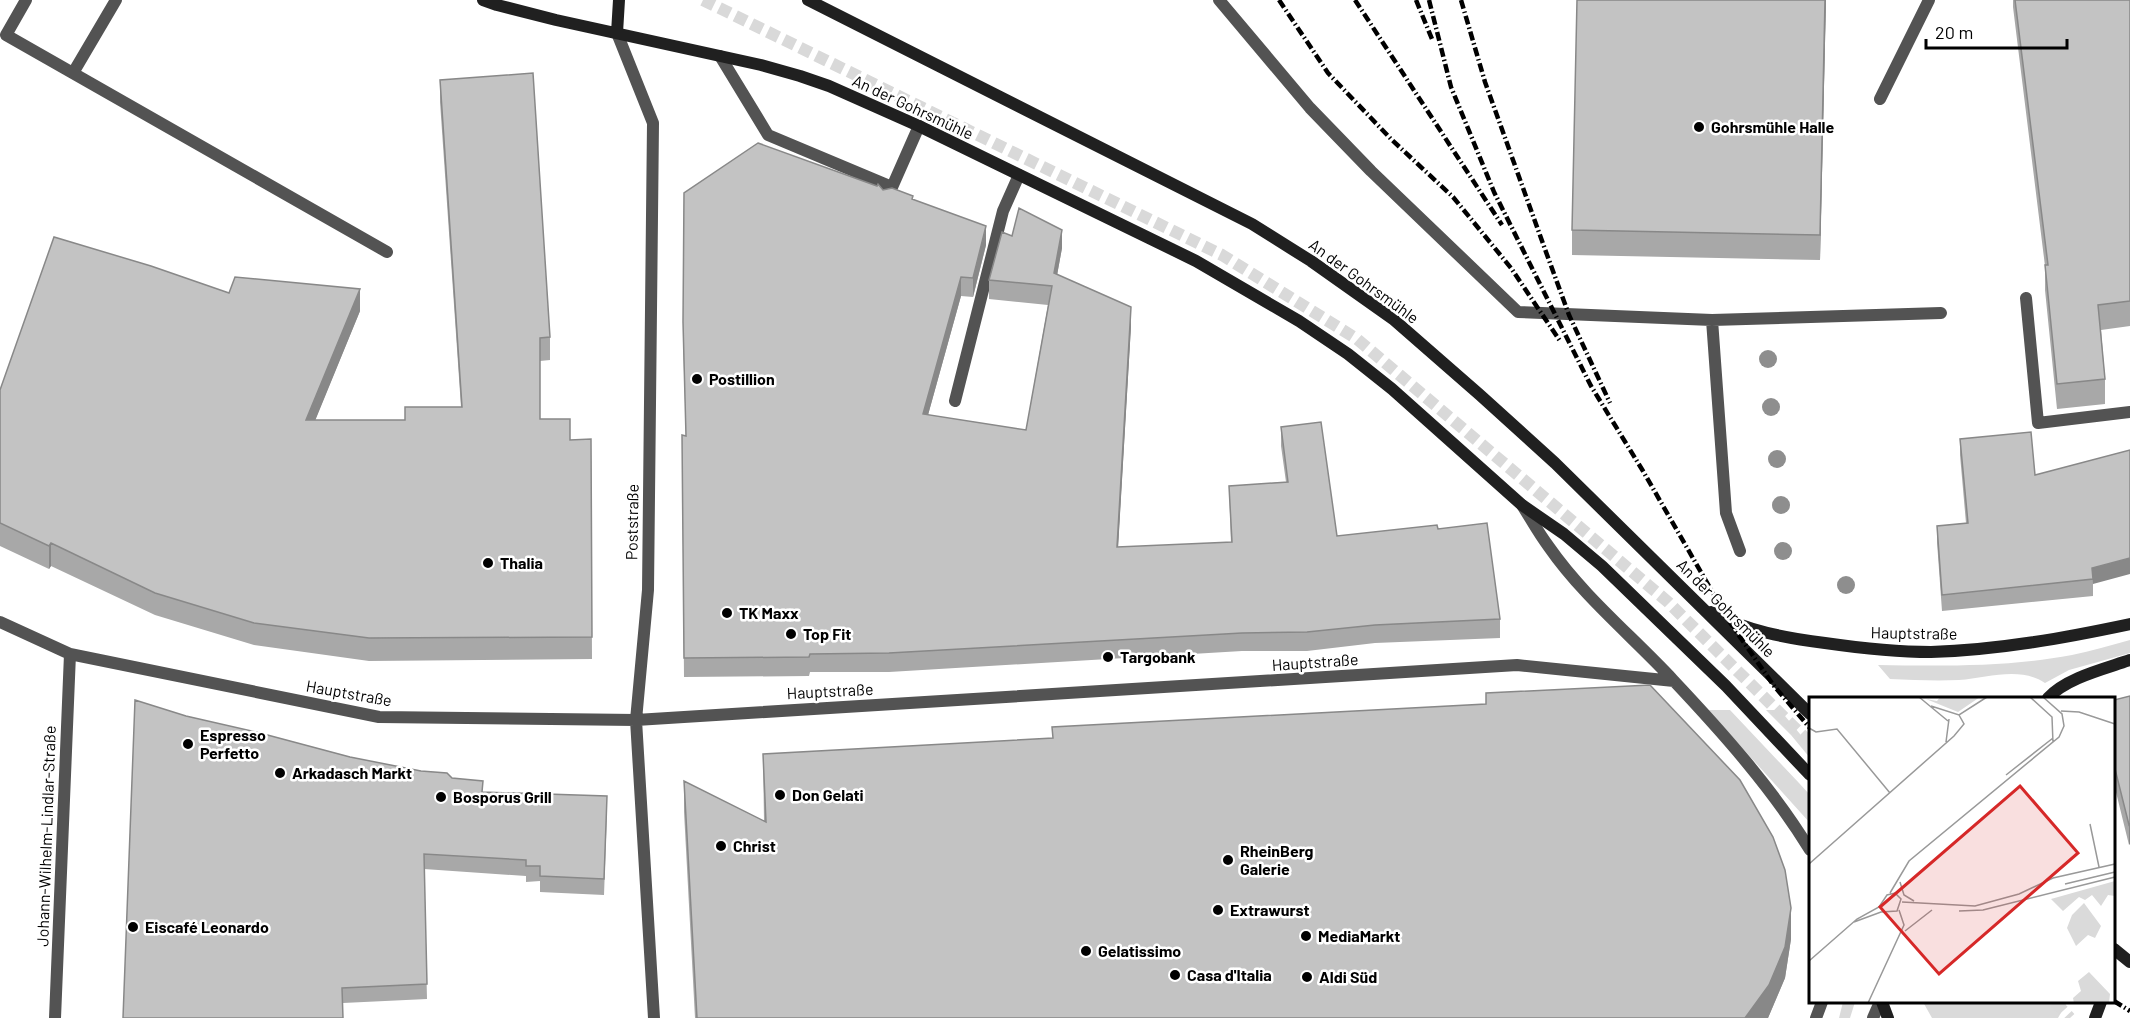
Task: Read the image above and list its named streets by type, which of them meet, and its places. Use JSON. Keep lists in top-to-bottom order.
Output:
{
  "streets": {
    "main road": ["An der Gohrsmühle", "Hauptstraße"],
    "street": ["Poststraße", "Johann-Wilhelm-Lindlar-Straße"]
  },
  "crossings": [
    ["An der Gohrsmühle", "Poststraße"],
    ["An der Gohrsmühle", "Hauptstraße"],
    ["Poststraße", "Hauptstraße"],
    ["Hauptstraße", "Johann-Wilhelm-Lindlar-Straße"]
  ],
  "places": [
    "Gohrsmühle Halle",
    "Postillion",
    "Thalia",
    "TK Maxx",
    "Top Fit",
    "Targobank",
    "Espresso Perfetto",
    "Arkadasch Markt",
    "Don Gelati",
    "Bosporus Grill",
    "Christ",
    "RheinBerg Galerie",
    "Extrawurst",
    "Eiscafé Leonardo",
    "MediaMarkt",
    "Gelatissimo",
    "Casa d'Italia",
    "Aldi Süd"
  ],
  "scale_bar": "20 m"
}
